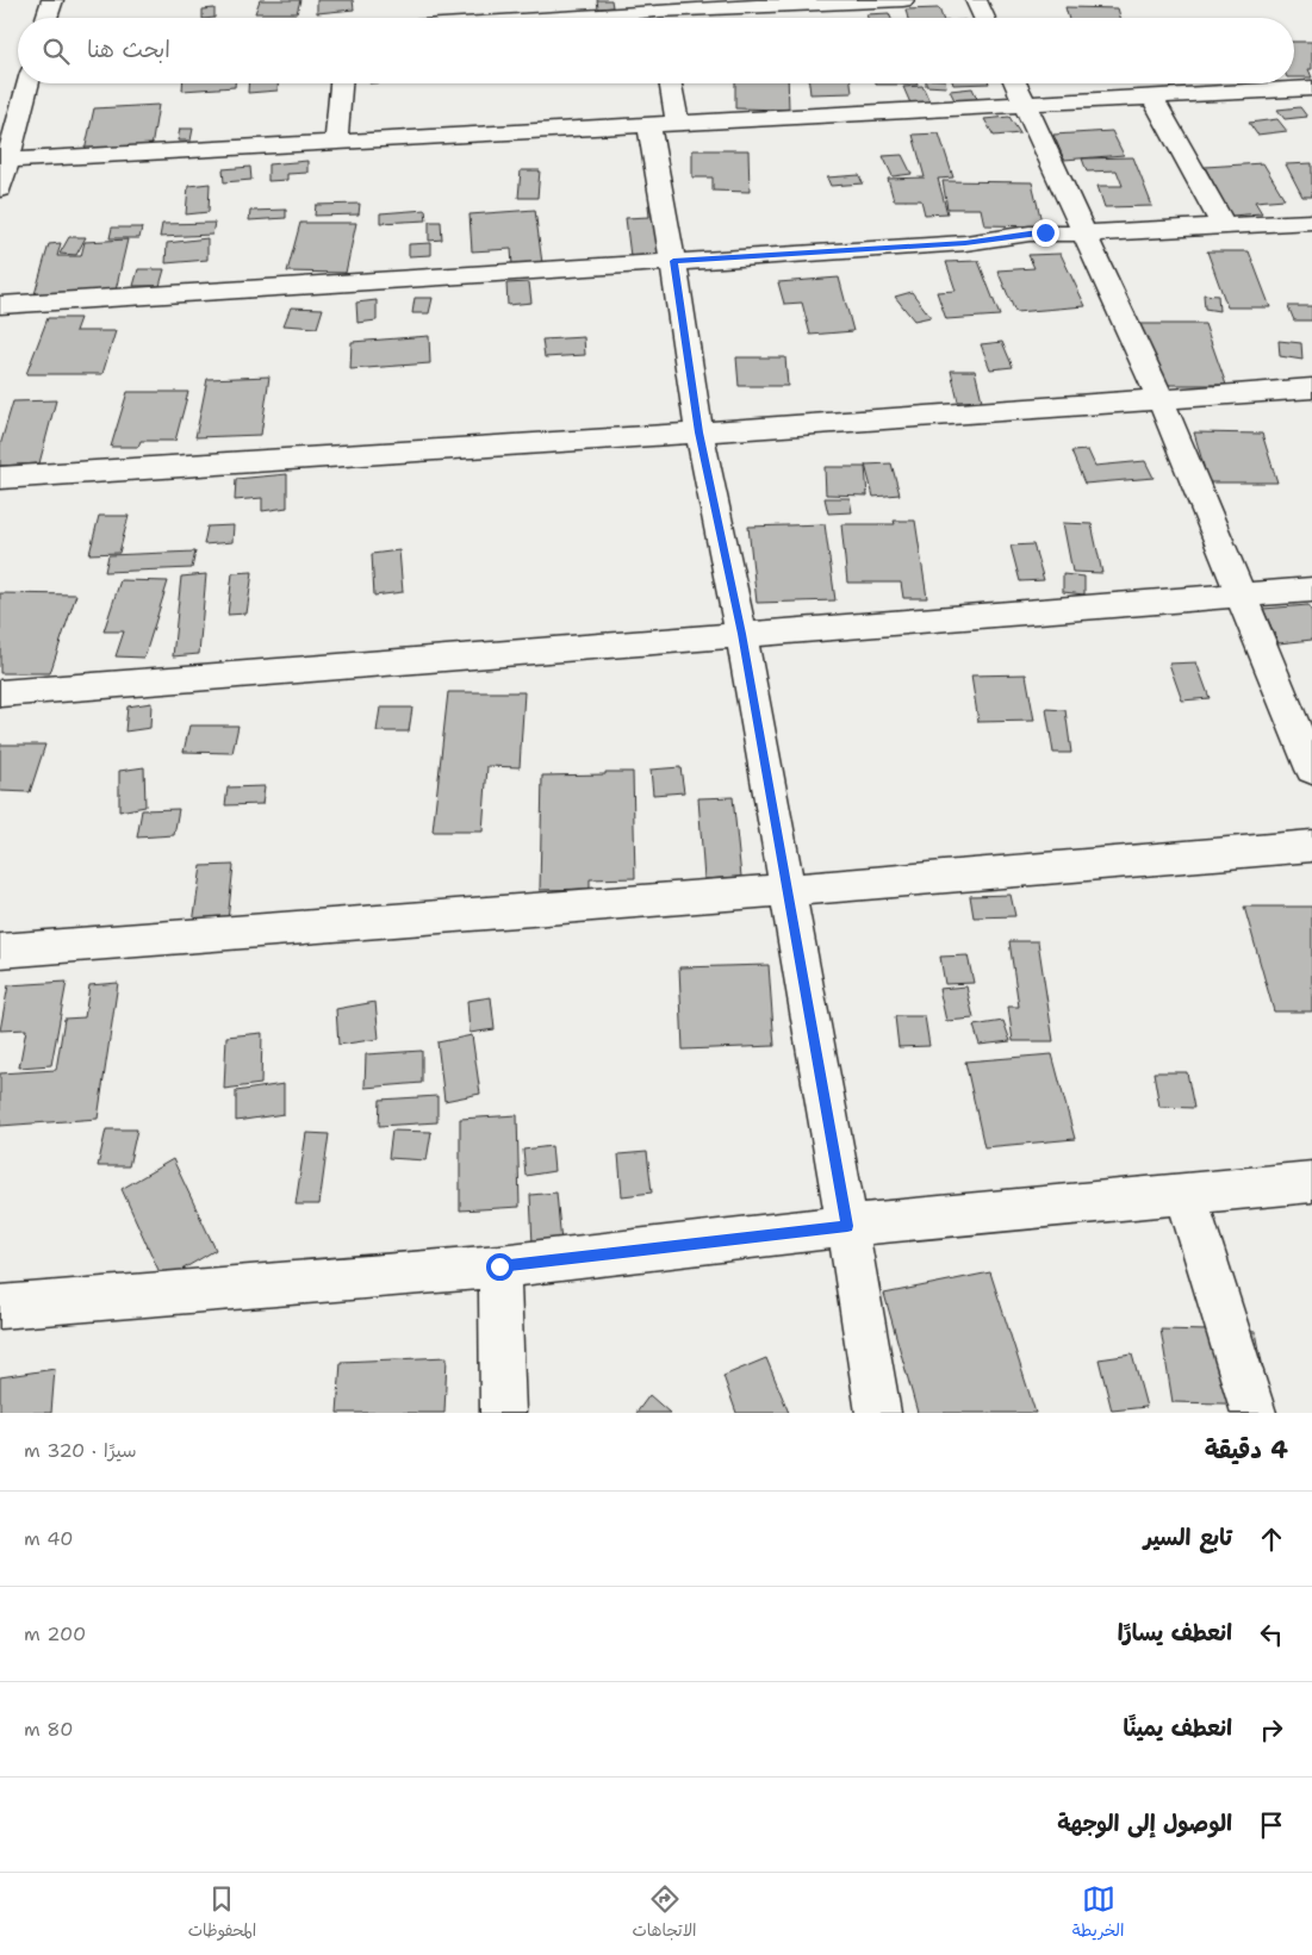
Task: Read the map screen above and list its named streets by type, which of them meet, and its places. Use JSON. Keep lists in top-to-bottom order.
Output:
{
  "page": {
    "search": "ابحث هنا",
    "heading": ["4 دقيقة", "سيرًا · 320 m"],
    "list": [
      ["تابع السير", "40 m"],
      ["انعطف يسارًا", "200 m"],
      ["انعطف يمينًا", "80 m"],
      "الوصول إلى الوجهة"
    ],
    "nav": ["الخريطة", "الاتجاهات", "المحفوظات"]
  }
}
